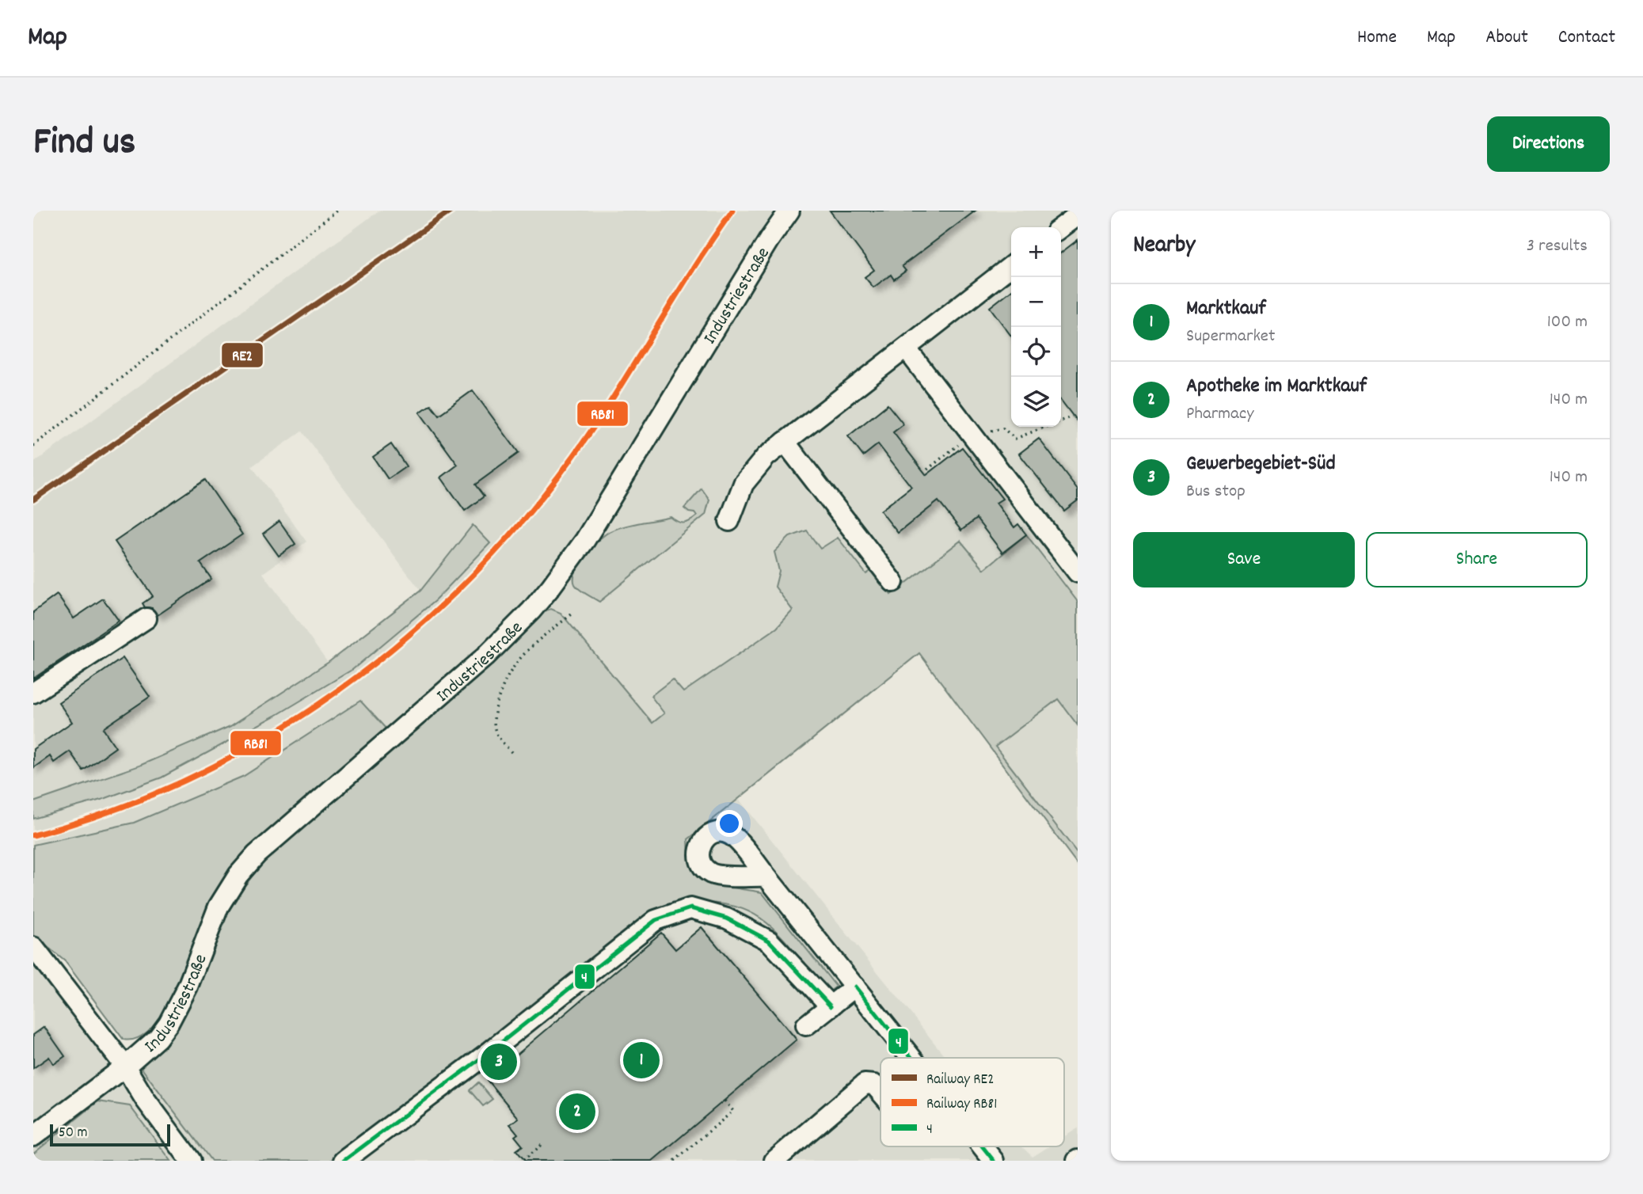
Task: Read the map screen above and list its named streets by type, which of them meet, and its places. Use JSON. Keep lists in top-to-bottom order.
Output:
{
  "streets": {
    "street": ["Industriestraße"]
  },
  "lines": ["rail line RE2", "rail line RB81", "transit line 4"],
  "legend": ["Railway RE2", "Railway RB81", "4"],
  "scale_bar": "50 m",
  "page": {
    "header": "Map",
    "nav": [
      "Home",
      "Map",
      "About",
      "Contact"
    ],
    "title": "Find us",
    "buttons": [
      "Directions",
      ["Save", "Share"]
    ],
    "heading": ["Nearby", "3 results"],
    "map_buttons": ["+", "−"],
    "list": [
      {
        "mark": "1",
        "name": "Marktkauf",
        "note": "Supermarket",
        "value": "100 m"
      },
      {
        "mark": "2",
        "name": "Apotheke im Marktkauf",
        "note": "Pharmacy",
        "value": "140 m"
      },
      {
        "mark": "3",
        "name": "Gewerbegebiet-Süd",
        "note": "Bus stop",
        "value": "140 m"
      }
    ],
    "pins": ["1", "3", "2"],
    "scale": "50 m"
  }
}
